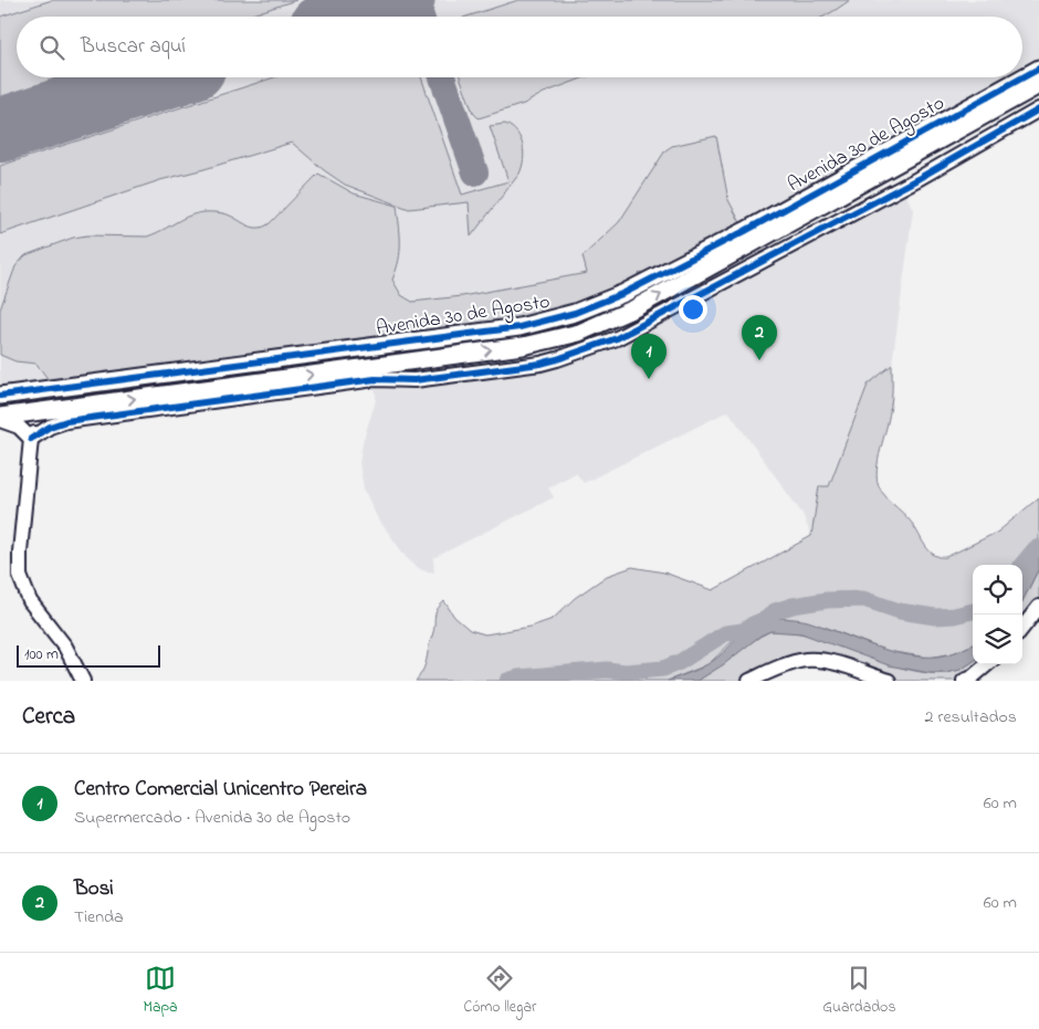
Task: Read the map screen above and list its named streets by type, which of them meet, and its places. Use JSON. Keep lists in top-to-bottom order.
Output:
{
  "streets": {
    "main road": ["Avenida 30 de Agosto"]
  },
  "scale_bar": "100 m",
  "page": {
    "search": "Buscar aquí",
    "pins": ["2", "1"],
    "scale": "100 m",
    "heading": ["Cerca", "2 resultados"],
    "list": [
      {
        "mark": "1",
        "name": "Centro Comercial Unicentro Pereira",
        "note": "Supermercado · Avenida 30 de Agosto",
        "value": "60 m"
      },
      {
        "mark": "2",
        "name": "Bosi",
        "note": "Tienda",
        "value": "60 m"
      }
    ],
    "nav": ["Mapa", "Cómo llegar", "Guardados"]
  }
}
